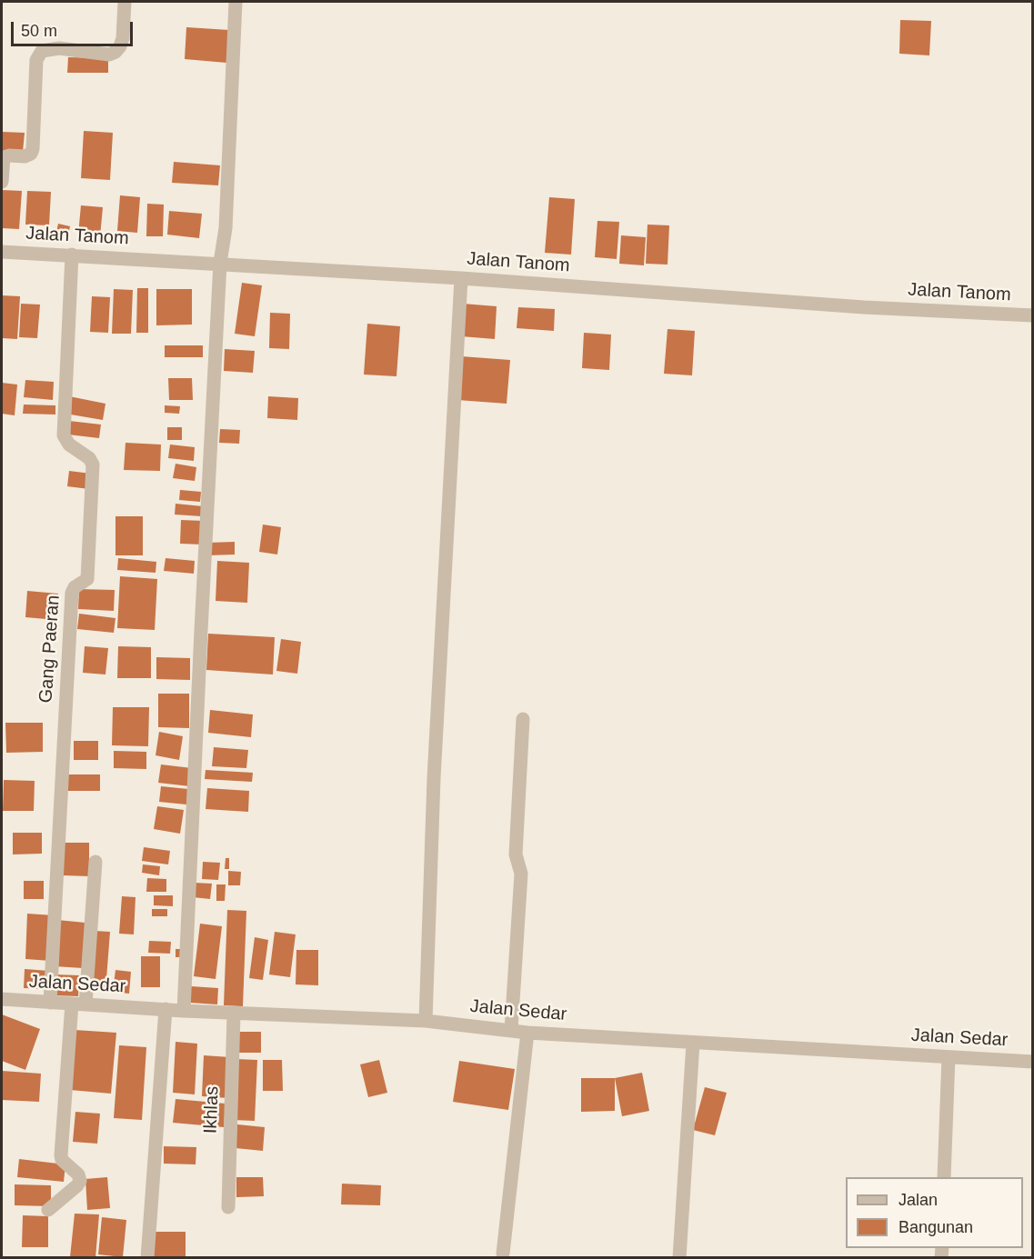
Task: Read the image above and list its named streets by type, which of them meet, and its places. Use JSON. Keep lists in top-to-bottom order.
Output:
{
  "streets": {
    "street": [
      "Jalan Tanom",
      "Gang Paeran",
      "Jalan Sedar",
      "Ikhlas"
    ]
  },
  "crossings": [
    ["Jalan Tanom", "Gang Paeran"],
    ["Gang Paeran", "Jalan Sedar"],
    ["Jalan Sedar", "Ikhlas"]
  ],
  "legend": ["Jalan", "Bangunan"],
  "scale_bar": "50 m"
}
